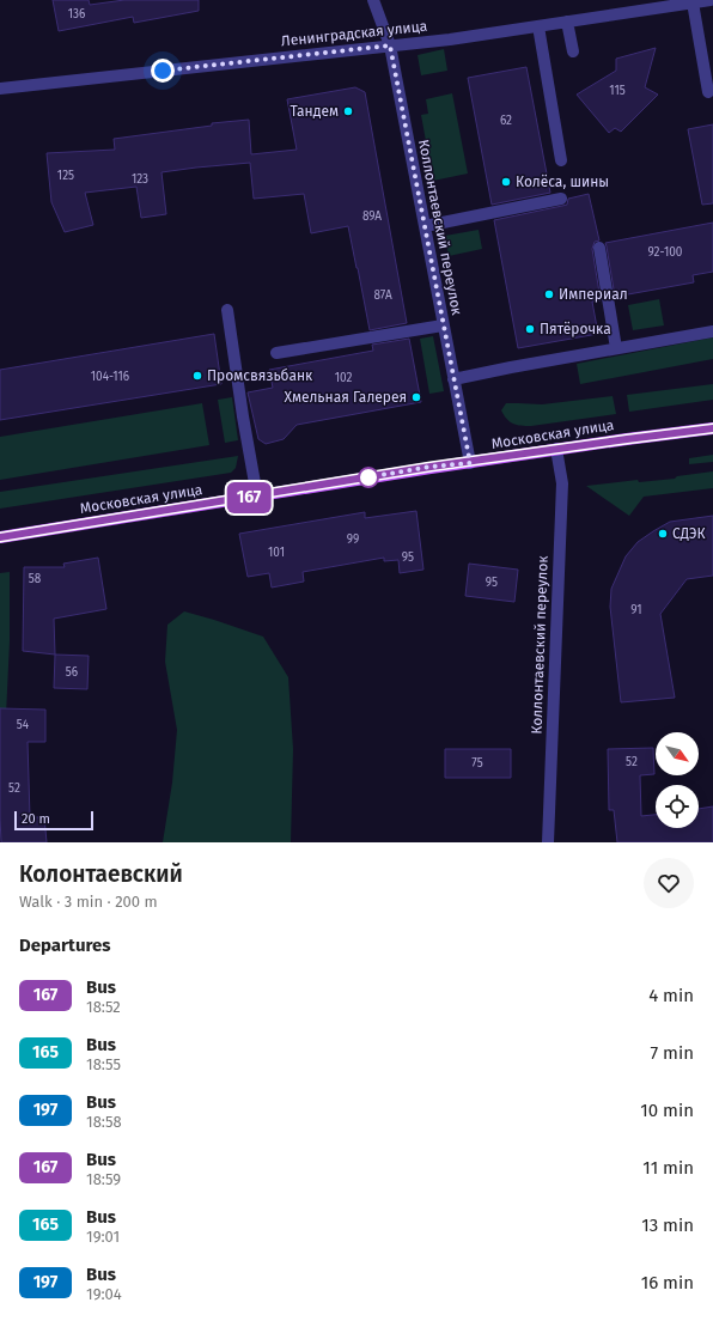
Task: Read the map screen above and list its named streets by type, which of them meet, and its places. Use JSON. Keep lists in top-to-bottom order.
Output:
{
  "streets": {
    "main road": ["Московская улица"],
    "street": ["Ленинградская улица", "Коллонтаевский переулок"]
  },
  "crossings": [
    ["Ленинградская улица", "Коллонтаевский переулок"],
    ["Коллонтаевский переулок", "Московская улица"]
  ],
  "places": [
    "Тандем",
    "Колёса, шины",
    "Империал",
    "Пятёрочка",
    "Промсвязьбанк",
    "Хмельная Галерея",
    "СДЭК"
  ],
  "lines": ["bus line 167"],
  "house_numbers": [
    "136",
    "115",
    "62",
    "125",
    "123",
    "89А",
    "92-100",
    "87А",
    "104-116",
    "102",
    "99",
    "101",
    "95",
    "58",
    "95",
    "91",
    "56",
    "54",
    "52",
    "75",
    "52"
  ],
  "scale_bar": "20 m",
  "north": "bottom right",
  "page": {
    "on_map": "167",
    "scale": "20 m",
    "heading": [
      ["Колонтаевский", "Walk · 3 min · 200 m"],
      "Departures"
    ],
    "list": [
      {
        "mark": "167",
        "name": "Bus",
        "note": "18:52",
        "value": "4 min"
      },
      {
        "mark": "165",
        "name": "Bus",
        "note": "18:55",
        "value": "7 min"
      },
      {
        "mark": "197",
        "name": "Bus",
        "note": "18:58",
        "value": "10 min"
      },
      {
        "mark": "167",
        "name": "Bus",
        "note": "18:59",
        "value": "11 min"
      },
      {
        "mark": "165",
        "name": "Bus",
        "note": "19:01",
        "value": "13 min"
      },
      {
        "mark": "197",
        "name": "Bus",
        "note": "19:04",
        "value": "16 min"
      }
    ]
  }
}
